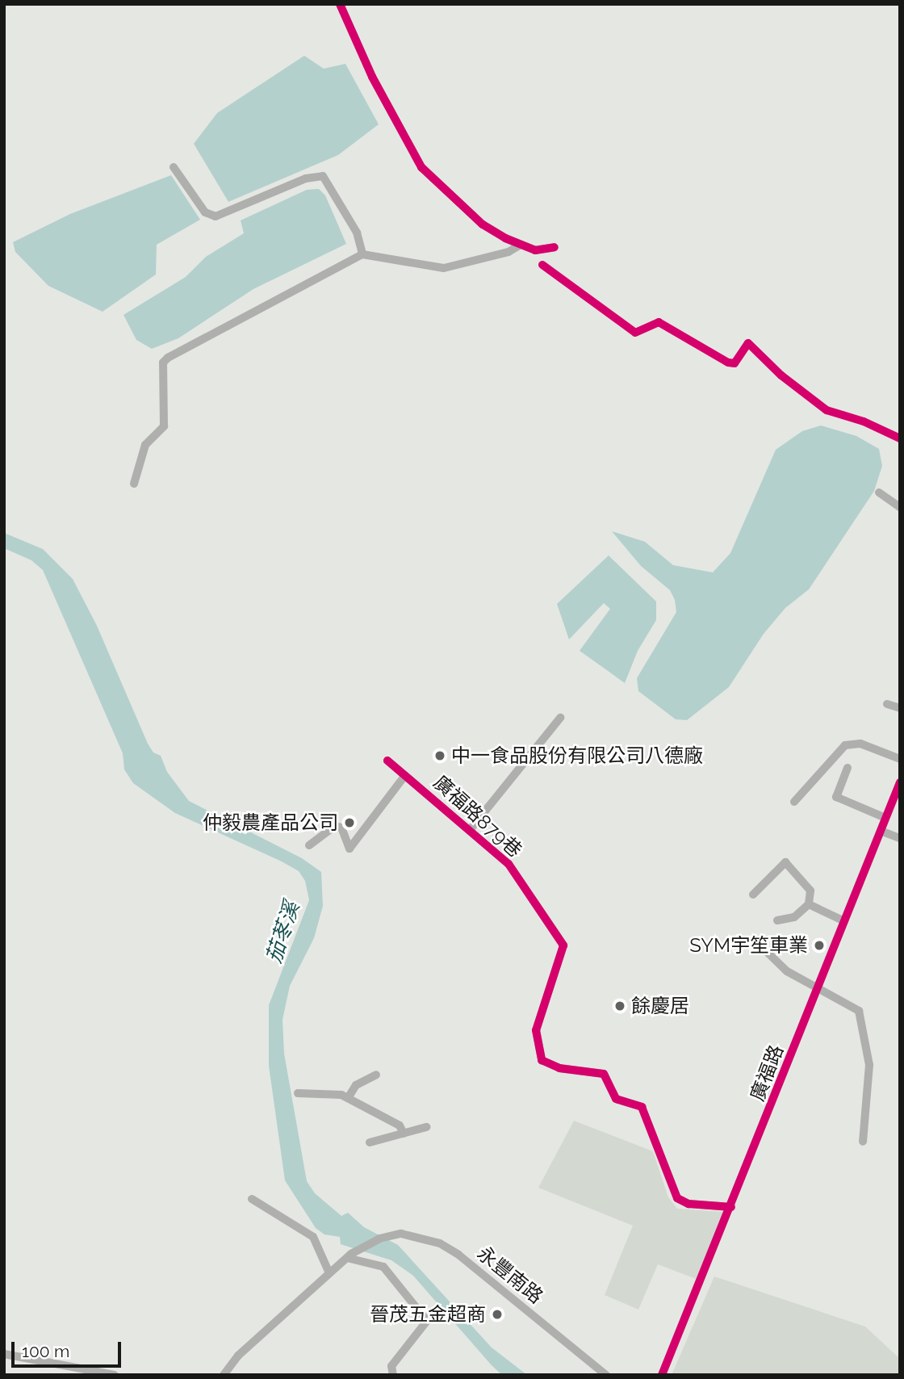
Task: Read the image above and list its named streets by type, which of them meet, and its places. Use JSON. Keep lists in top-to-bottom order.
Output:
{
  "streets": {
    "street": ["廣福路879巷", "廣福路", "永豐南路"]
  },
  "crossings": [
    ["廣福路879巷", "廣福路"]
  ],
  "water": ["茄苳溪"],
  "places": [
    "中一食品股份有限公司八德廠",
    "仲毅農產品公司",
    "SYM宇笙車業",
    "餘慶居",
    "晉茂五金超商"
  ],
  "scale_bar": "100 m"
}
